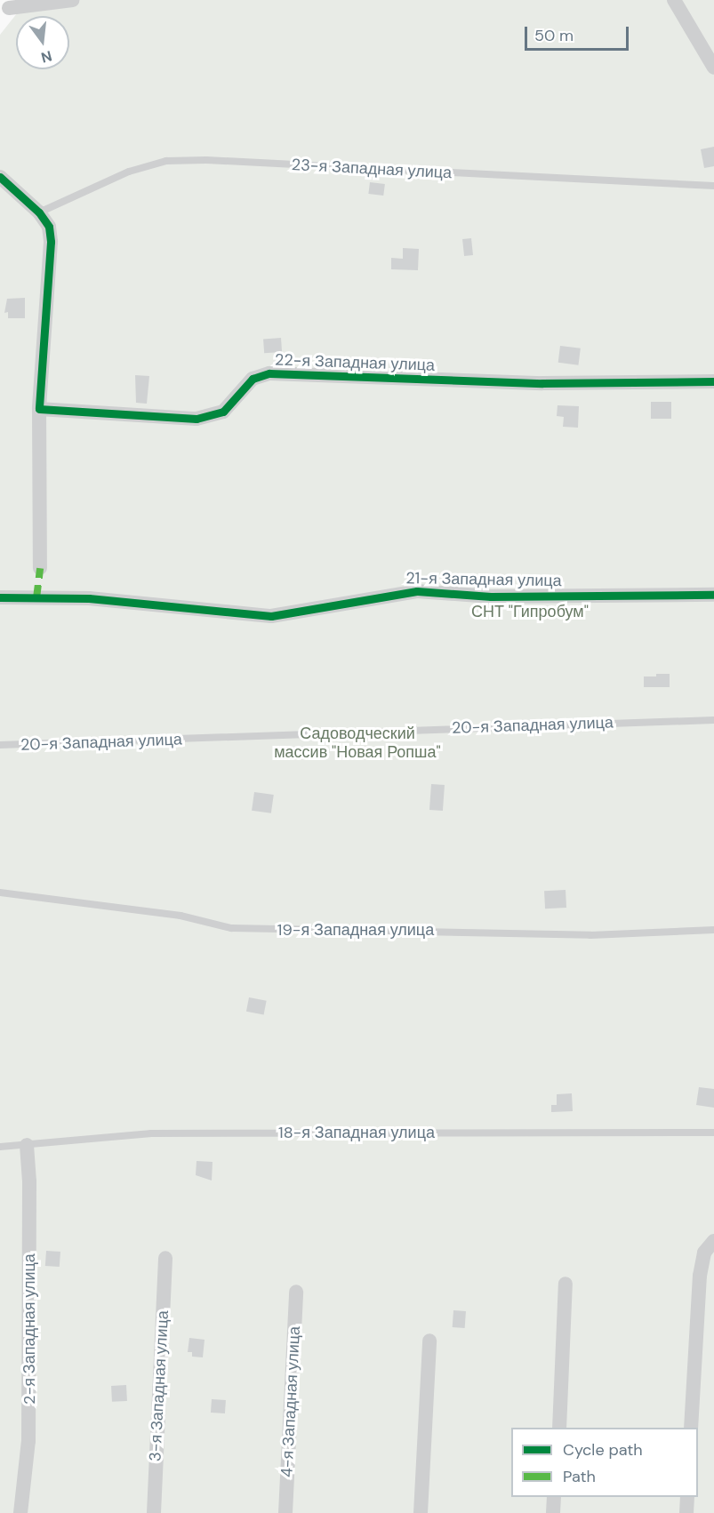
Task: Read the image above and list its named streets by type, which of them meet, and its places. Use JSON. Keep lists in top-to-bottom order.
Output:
{
  "streets": {
    "street": [
      "22-я Западная улица",
      "21-я Западная улица",
      "2-я Западная улица",
      "3-я Западная улица",
      "4-я Западная улица"
    ],
    "lane": [
      "23-я Западная улица",
      "20-я Западная улица",
      "19-я Западная улица",
      "18-я Западная улица"
    ]
  },
  "crossings": [
    ["18-я Западная улица", "2-я Западная улица"]
  ],
  "parks": ["СНТ \"Гипробум\"", "Садоводческий массив \"Новая Ропша\""],
  "legend": ["Cycle path", "Path"],
  "scale_bar": "50 m",
  "north": "bottom"
}
